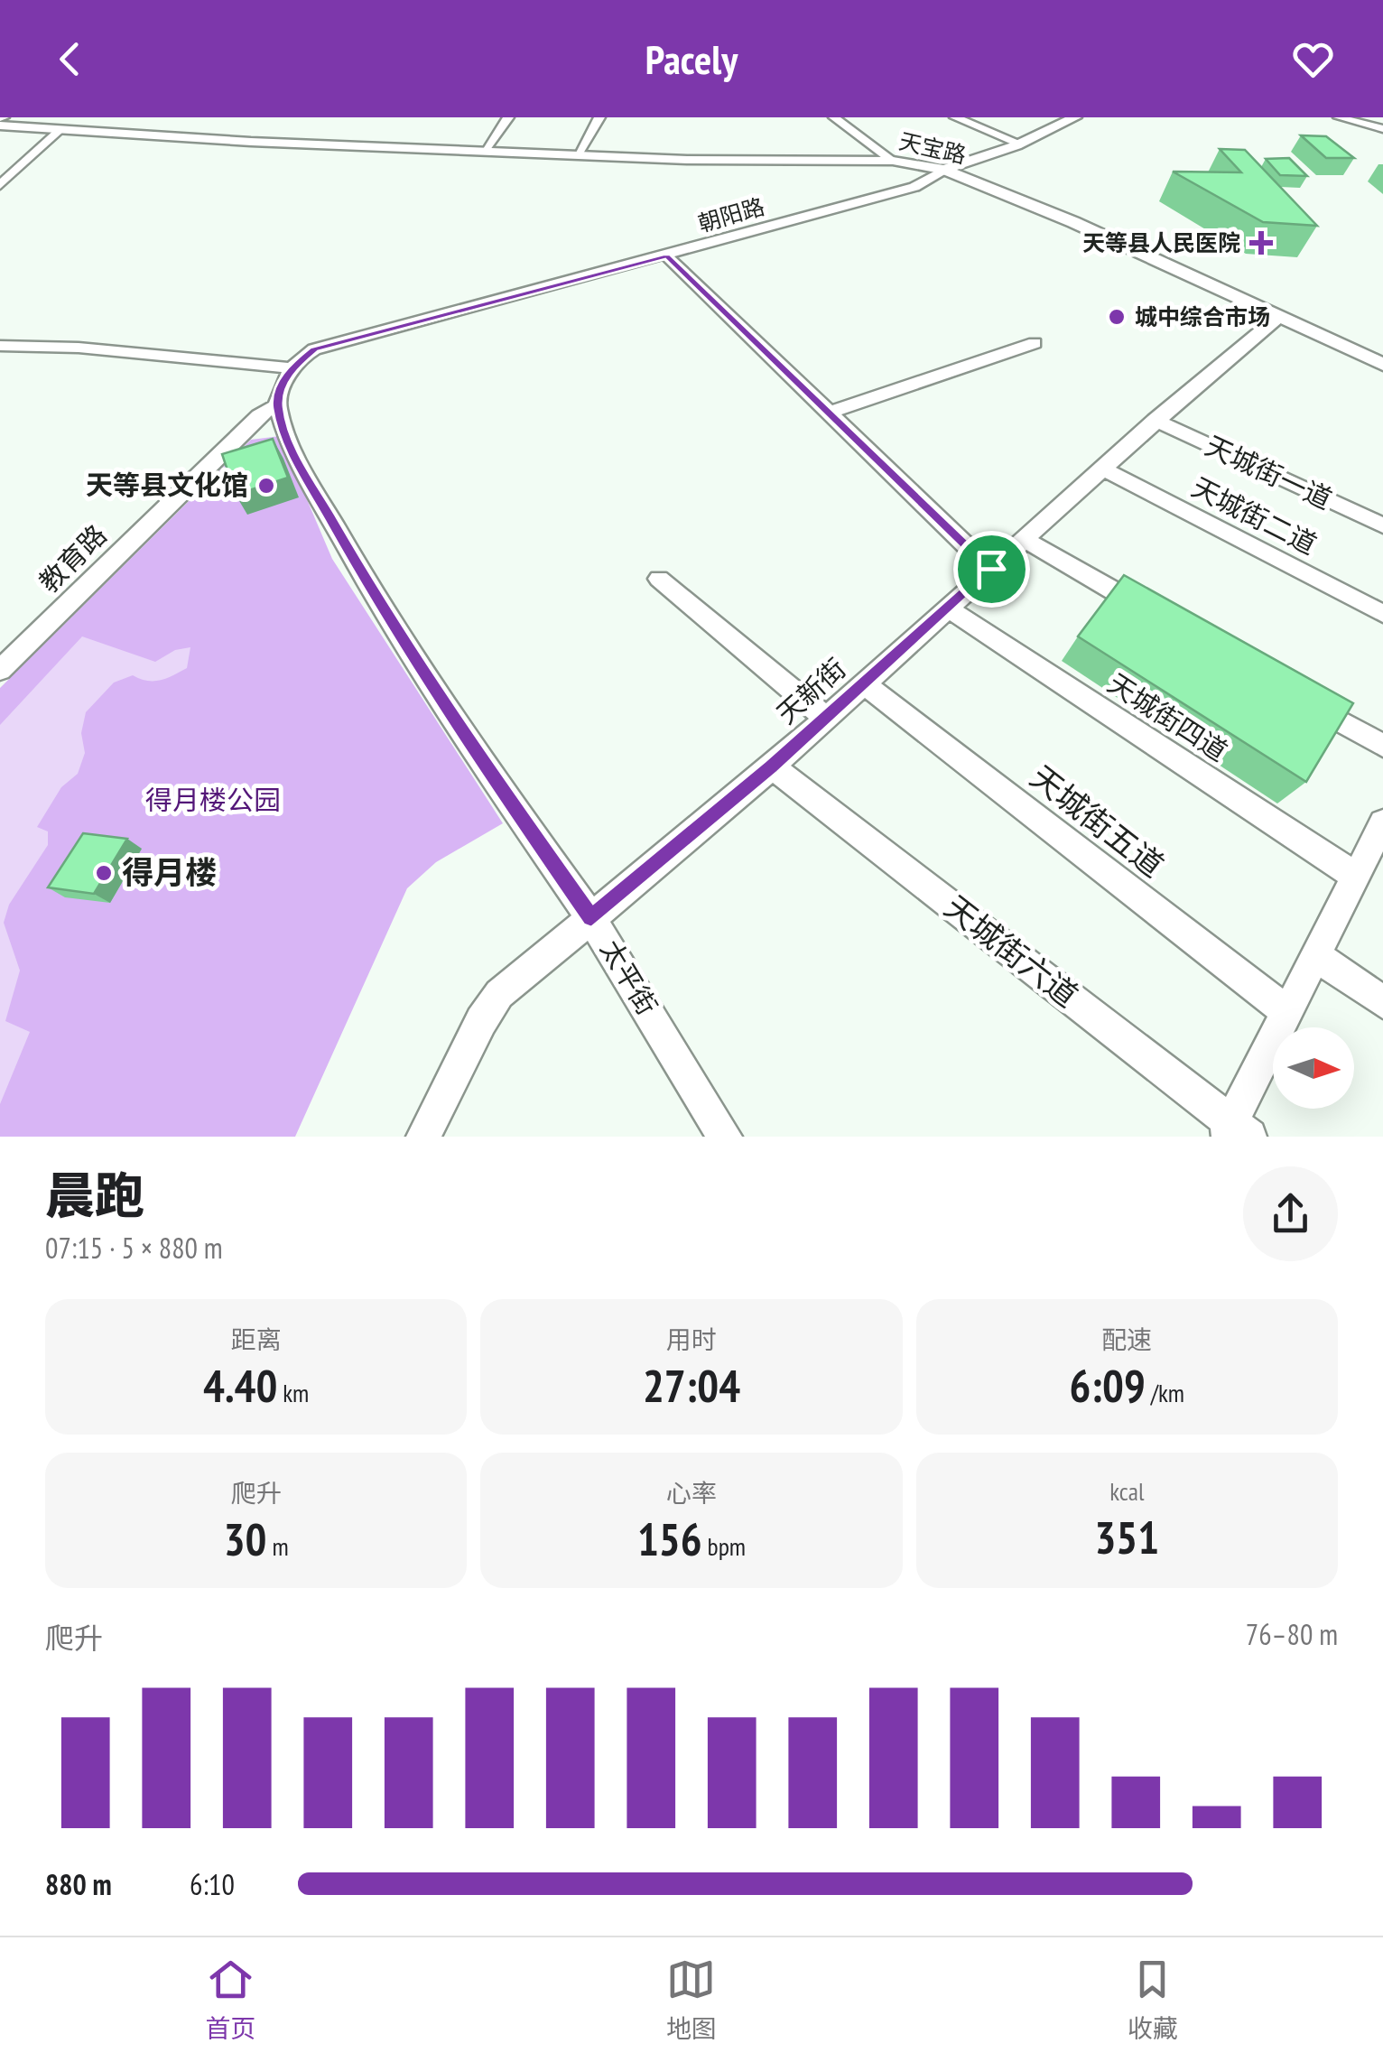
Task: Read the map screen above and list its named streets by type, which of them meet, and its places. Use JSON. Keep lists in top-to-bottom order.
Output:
{
  "streets": {
    "main road": ["天宝路"],
    "street": [
      "朝阳路",
      "天城街一道",
      "天城街二道",
      "教育路",
      "天新街",
      "天城街四道",
      "天城街五道",
      "天城街六道",
      "太平街"
    ]
  },
  "crossings": [
    ["天宝路", "朝阳路"],
    ["天宝路", "天新街"],
    ["天城街一道", "天新街"],
    ["天城街二道", "天新街"],
    ["教育路", "太平街"],
    ["天新街", "天城街四道"],
    ["天新街", "天城街五道"],
    ["天新街", "天城街六道"],
    ["天新街", "太平街"]
  ],
  "parks": ["得月楼公园"],
  "places": {
    "health": ["天等县人民医院"],
    "other": ["城中综合市场", "天等县文化馆", "得月楼"]
  },
  "north": "right",
  "page": {
    "header": "Pacely",
    "heading": ["晨跑", "07:15 · 5 × 880 m"],
    "stats": [
      ["距离", "4.40 km"],
      ["用时", "27:04"],
      ["配速", "6:09 /km"],
      ["爬升", "30 m"],
      ["心率", "156 bpm"],
      ["kcal", "351"]
    ],
    "chart": ["爬升", "76–80 m"],
    "list": [
      {
        "name": "880 m",
        "note": "6:10"
      }
    ],
    "tabs": ["首页", "地图", "收藏"]
  }
}
